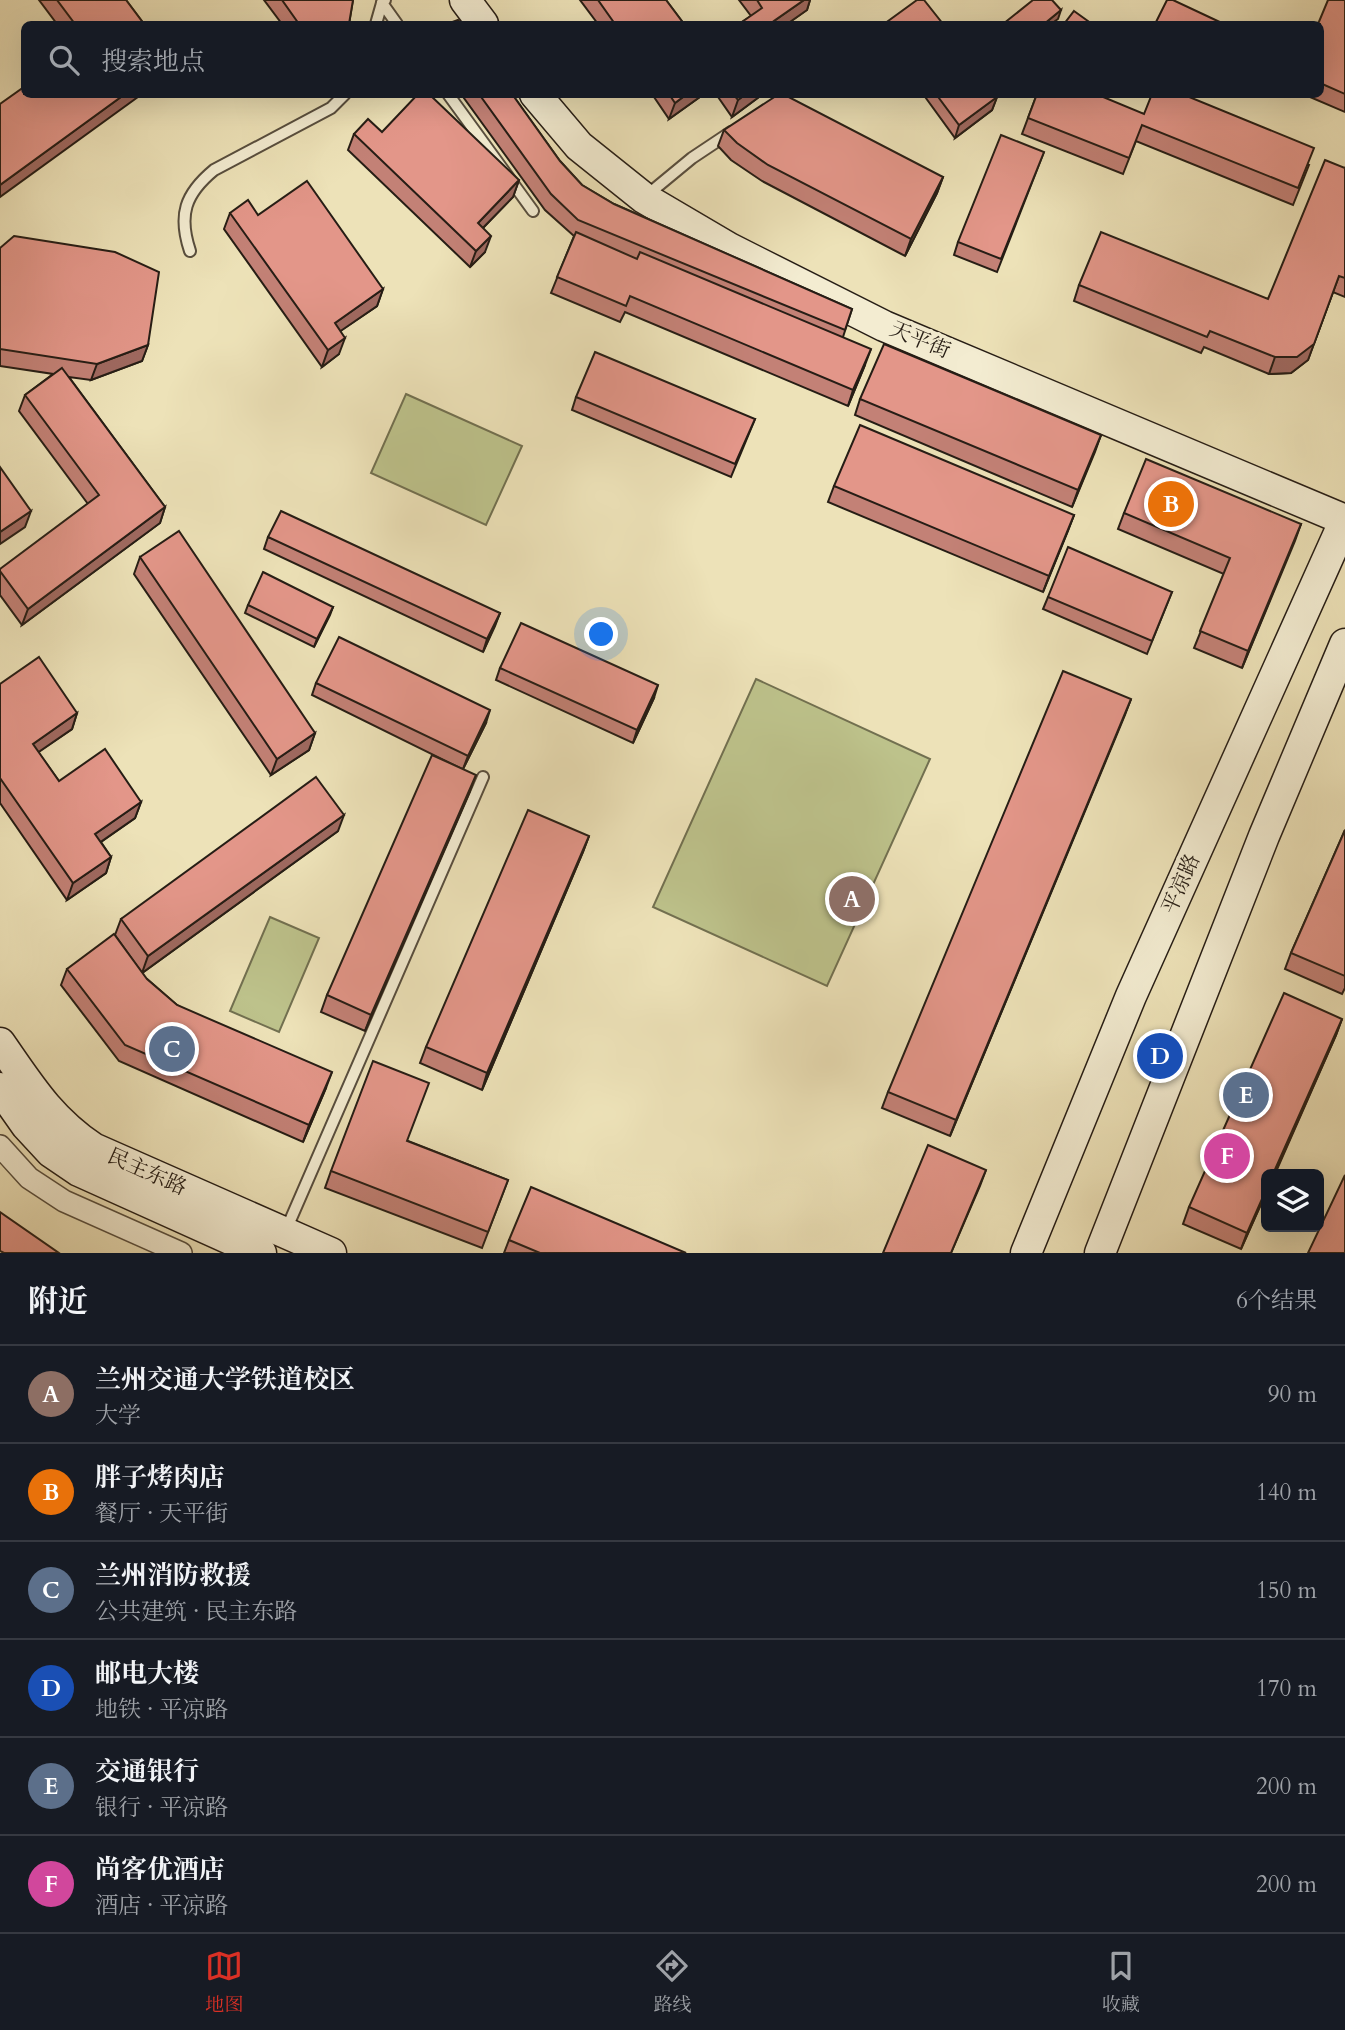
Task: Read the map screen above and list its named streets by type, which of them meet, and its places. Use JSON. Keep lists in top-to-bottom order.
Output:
{
  "streets": {
    "street": ["天平街", "平凉路", "民主东路"]
  },
  "crossings": [
    ["天平街", "平凉路"]
  ],
  "page": {
    "search": "搜索地点",
    "pins": [
      "B",
      "A",
      "C",
      "D",
      "E",
      "F"
    ],
    "heading": ["附近", "6个结果"],
    "list": [
      {
        "mark": "A",
        "name": "兰州交通大学铁道校区",
        "note": "大学",
        "value": "90 m"
      },
      {
        "mark": "B",
        "name": "胖子烤肉店",
        "note": "餐厅 · 天平街",
        "value": "140 m"
      },
      {
        "mark": "C",
        "name": "兰州消防救援",
        "note": "公共建筑 · 民主东路",
        "value": "150 m"
      },
      {
        "mark": "D",
        "name": "邮电大楼",
        "note": "地铁 · 平凉路",
        "value": "170 m"
      },
      {
        "mark": "E",
        "name": "交通银行",
        "note": "银行 · 平凉路",
        "value": "200 m"
      },
      {
        "mark": "F",
        "name": "尚客优酒店",
        "note": "酒店 · 平凉路",
        "value": "200 m"
      }
    ],
    "nav": ["地图", "路线", "收藏"]
  }
}
